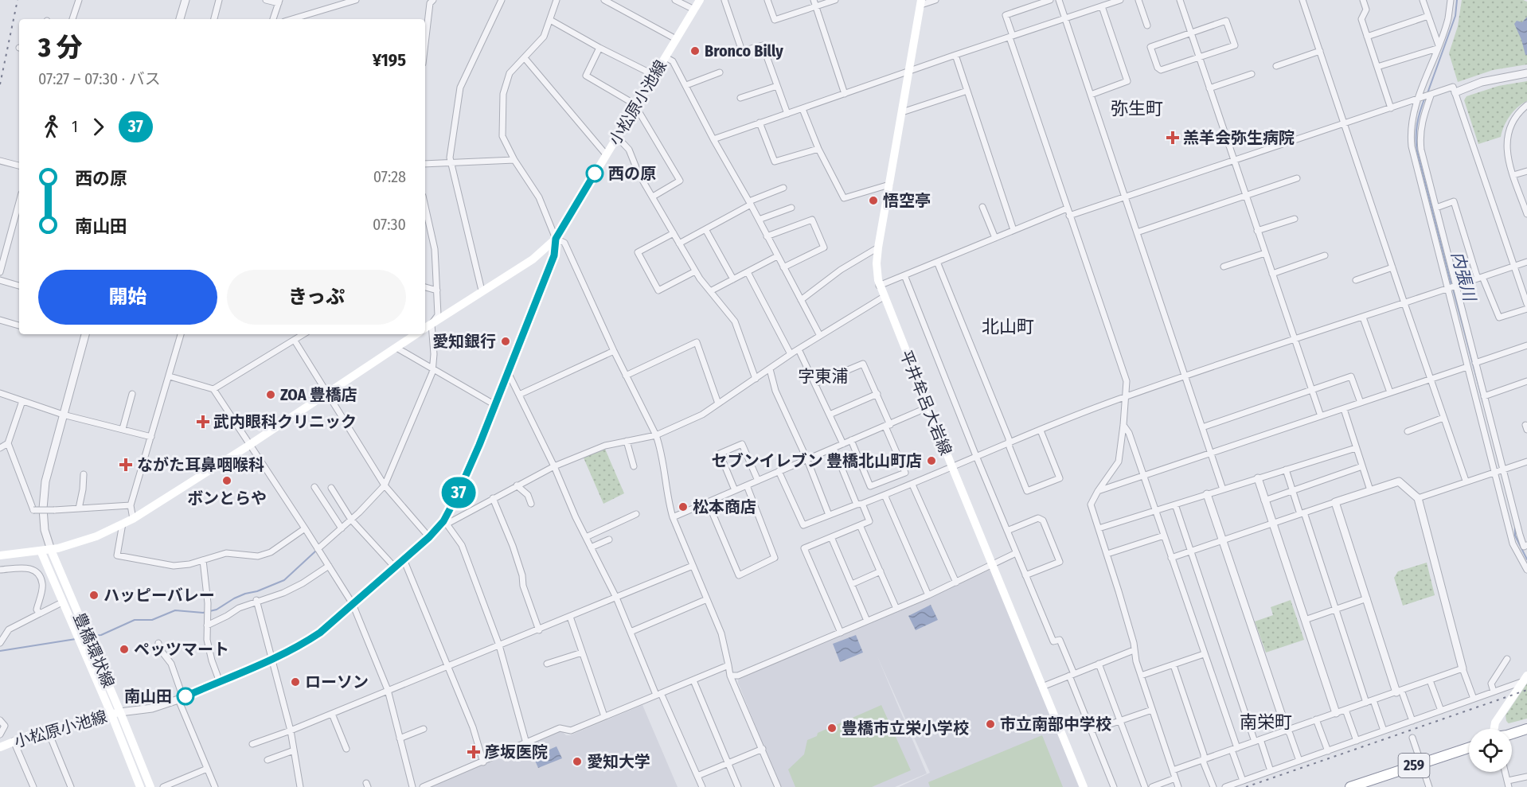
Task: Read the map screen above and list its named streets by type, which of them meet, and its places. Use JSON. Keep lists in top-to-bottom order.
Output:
{
  "streets": {
    "highway": ["259"],
    "main road": ["小松原小池線", "平井牟呂大岩線", "豊橋環状線"]
  },
  "crossings": [
    ["小松原小池線", "豊橋環状線"]
  ],
  "districts": [
    "弥生町",
    "北山町",
    "字東浦",
    "南栄町"
  ],
  "water": ["内張川"],
  "places": {
    "other": [
      "Bronco Billy",
      "西の原",
      "悟空亭",
      "愛知銀行",
      "ZOA 豊橋店",
      "セブンイレブン 豊橋北山町店",
      "ボンとらや",
      "松本商店",
      "ハッピーバレー",
      "ペッツマート",
      "ローソン",
      "南山田",
      "市立南部中学校",
      "豊橋市立栄小学校",
      "愛知大学"
    ],
    "health": [
      "羔羊会弥生病院",
      "武内眼科クリニック",
      "ながた耳鼻咽喉科",
      "彦坂医院"
    ]
  },
  "lines": ["bus line 37"],
  "page": {
    "on_map": "37",
    "heading": ["3 分", "07:27 – 07:30 · バス", "¥195"],
    "legs": ["1", "37"],
    "list": [
      {
        "name": "西の原",
        "value": "07:28"
      },
      {
        "name": "南山田",
        "value": "07:30"
      }
    ],
    "buttons": ["開始", "きっぷ"]
  }
}
